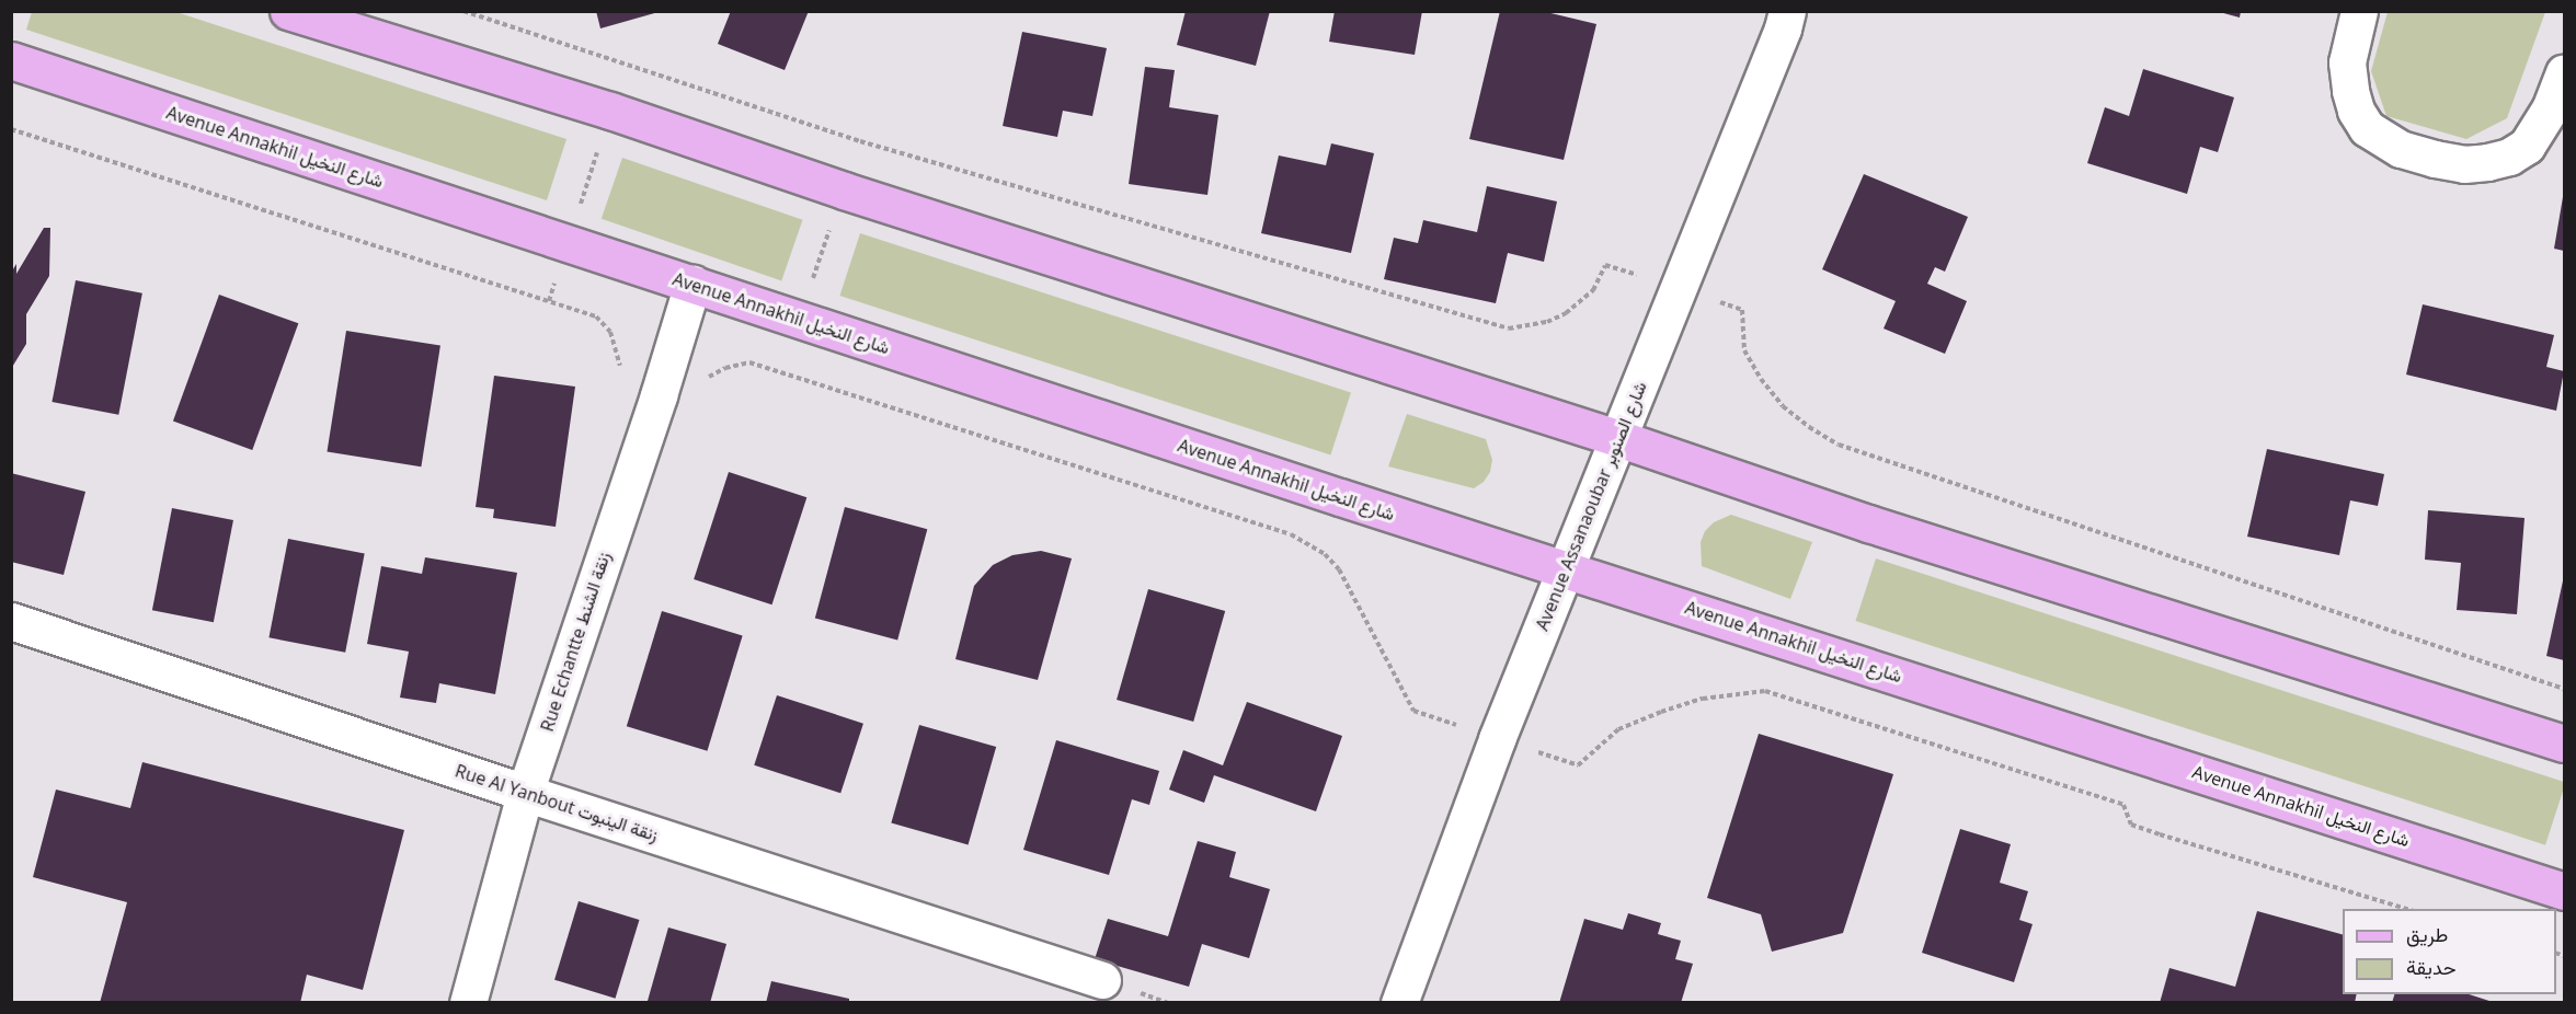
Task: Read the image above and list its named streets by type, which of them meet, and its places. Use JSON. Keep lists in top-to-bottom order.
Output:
{
  "streets": {
    "main road": ["Avenue Annakhil شارع النخيل"],
    "street": ["Avenue Assanaoubar شارع الصنوبر", "Rue Echantte زنقة الشنط", "Rue Al Yanbout زنقة الينبوت"]
  },
  "crossings": [
    ["Avenue Annakhil شارع النخيل", "Avenue Assanaoubar شارع الصنوبر"],
    ["Avenue Annakhil شارع النخيل", "Rue Echantte زنقة الشنط"],
    ["Rue Echantte زنقة الشنط", "Rue Al Yanbout زنقة الينبوت"]
  ],
  "legend": ["طريق", "حديقة"]
}
